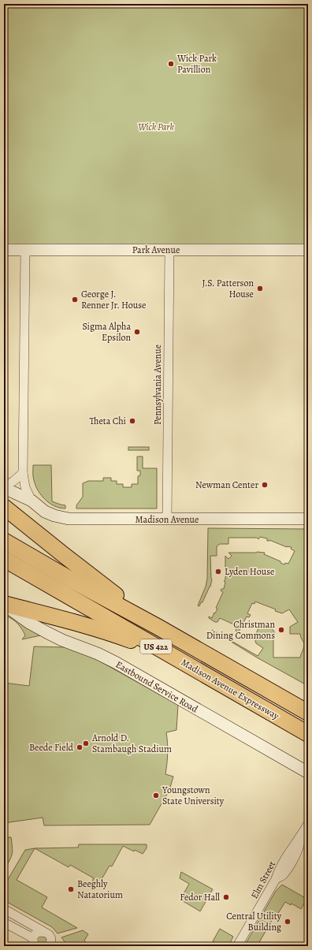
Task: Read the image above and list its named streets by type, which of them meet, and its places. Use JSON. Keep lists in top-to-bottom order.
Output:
{
  "streets": {
    "highway": ["US 422", "Madison Avenue Expressway"],
    "street": [
      "Park Avenue",
      "Pennsylvania Avenue",
      "Madison Avenue",
      "Eastbound Service Road",
      "Elm Street"
    ]
  },
  "crossings": [
    ["Park Avenue", "Pennsylvania Avenue"],
    ["Pennsylvania Avenue", "Madison Avenue"]
  ],
  "parks": ["Wick Park"],
  "places": [
    "Wick Park Pavillion",
    "J.S. Patterson House",
    "George J. Renner Jr. House",
    "Sigma Alpha Epsilon",
    "Theta Chi",
    "Newman Center",
    "Lyden House",
    "Christman Dining Commons",
    "Arnold D. Stambaugh Stadium",
    "Beede Field",
    "Youngstown State University",
    "Beeghly Natatorium",
    "Fedor Hall",
    "Central Utility Building"
  ]
}
